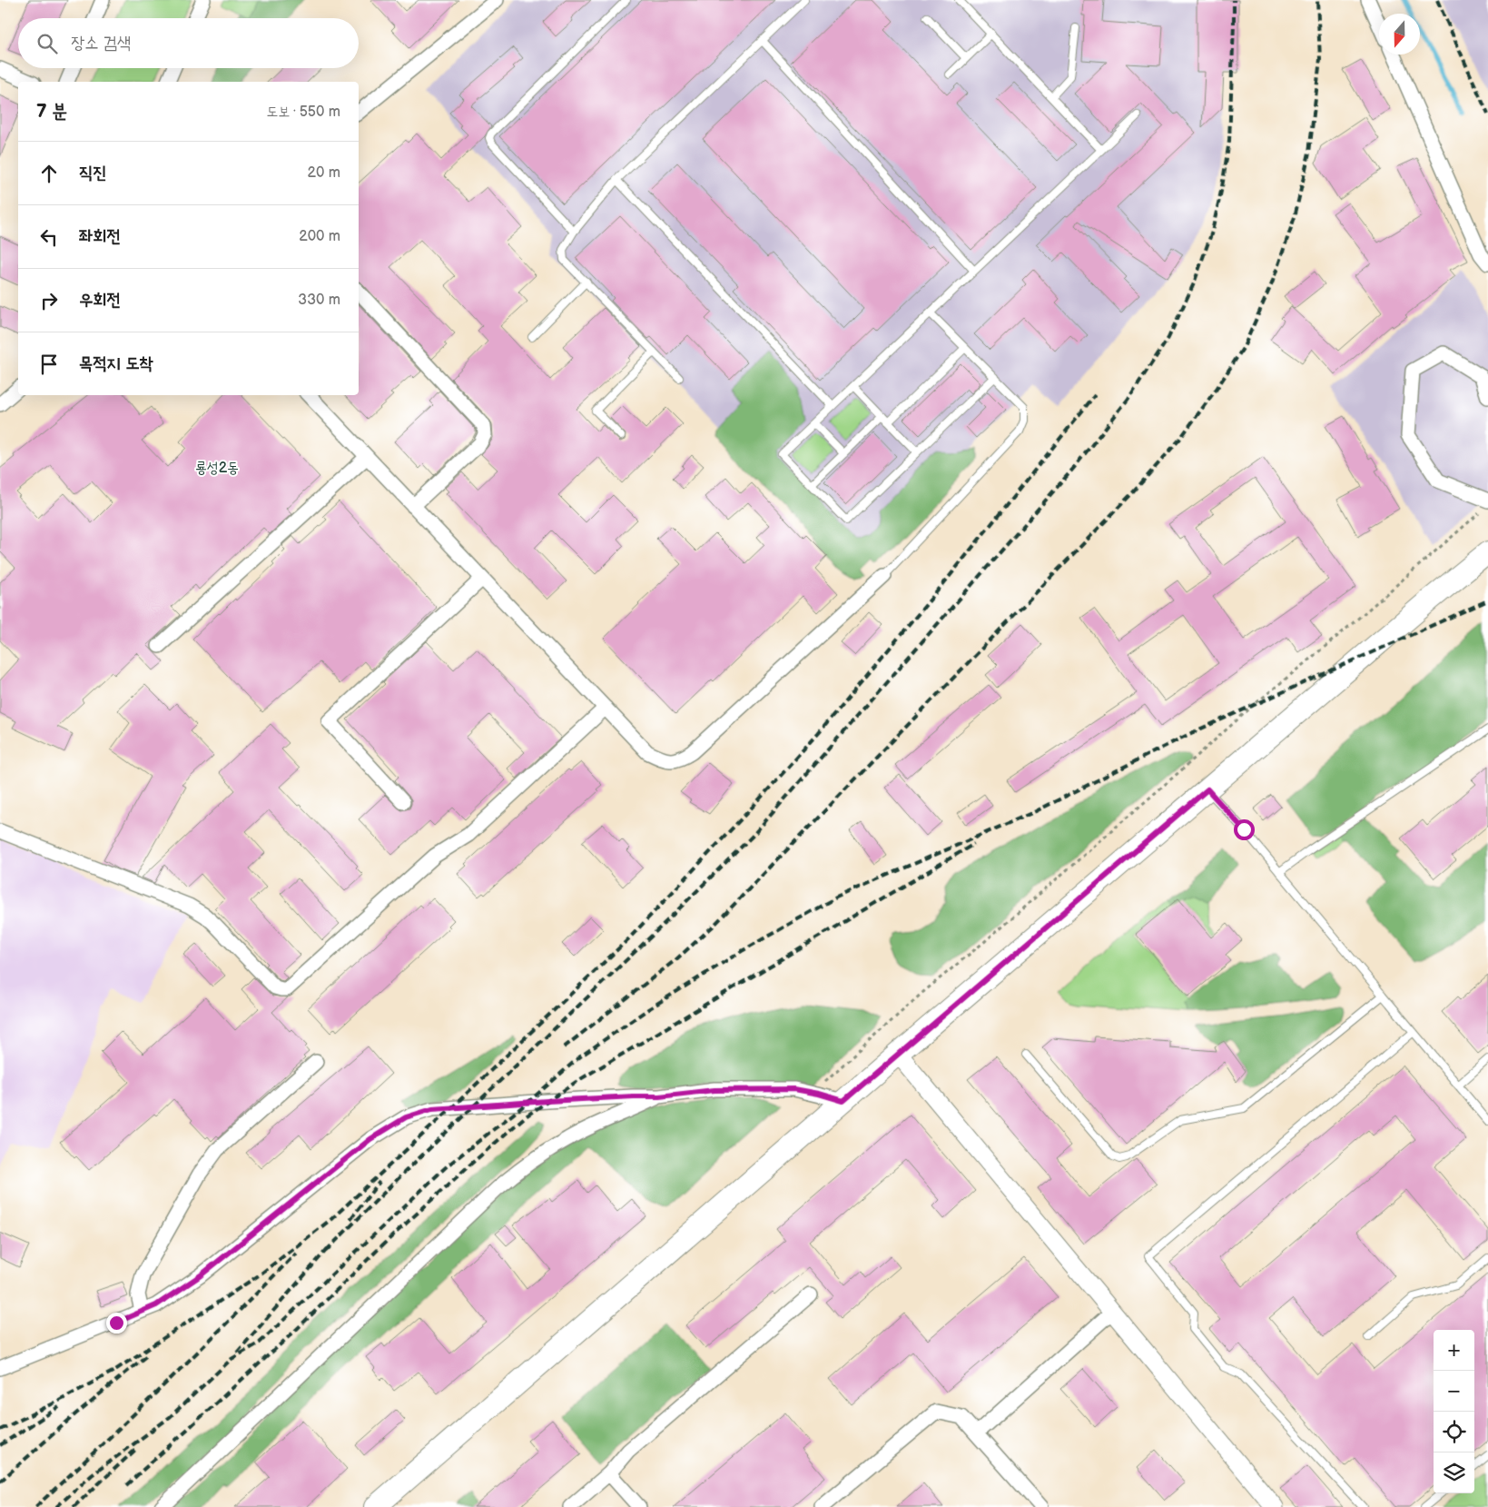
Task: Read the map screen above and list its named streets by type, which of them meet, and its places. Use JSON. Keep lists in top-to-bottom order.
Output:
{
  "districts": ["룡성2동"],
  "north": "bottom",
  "page": {
    "search": "장소 검색",
    "heading": ["7 분", "도보 · 550 m"],
    "list": [
      ["직진", "20 m"],
      ["좌회전", "200 m"],
      ["우회전", "330 m"],
      "목적지 도착"
    ],
    "map_buttons": ["+", "−"]
  }
}
